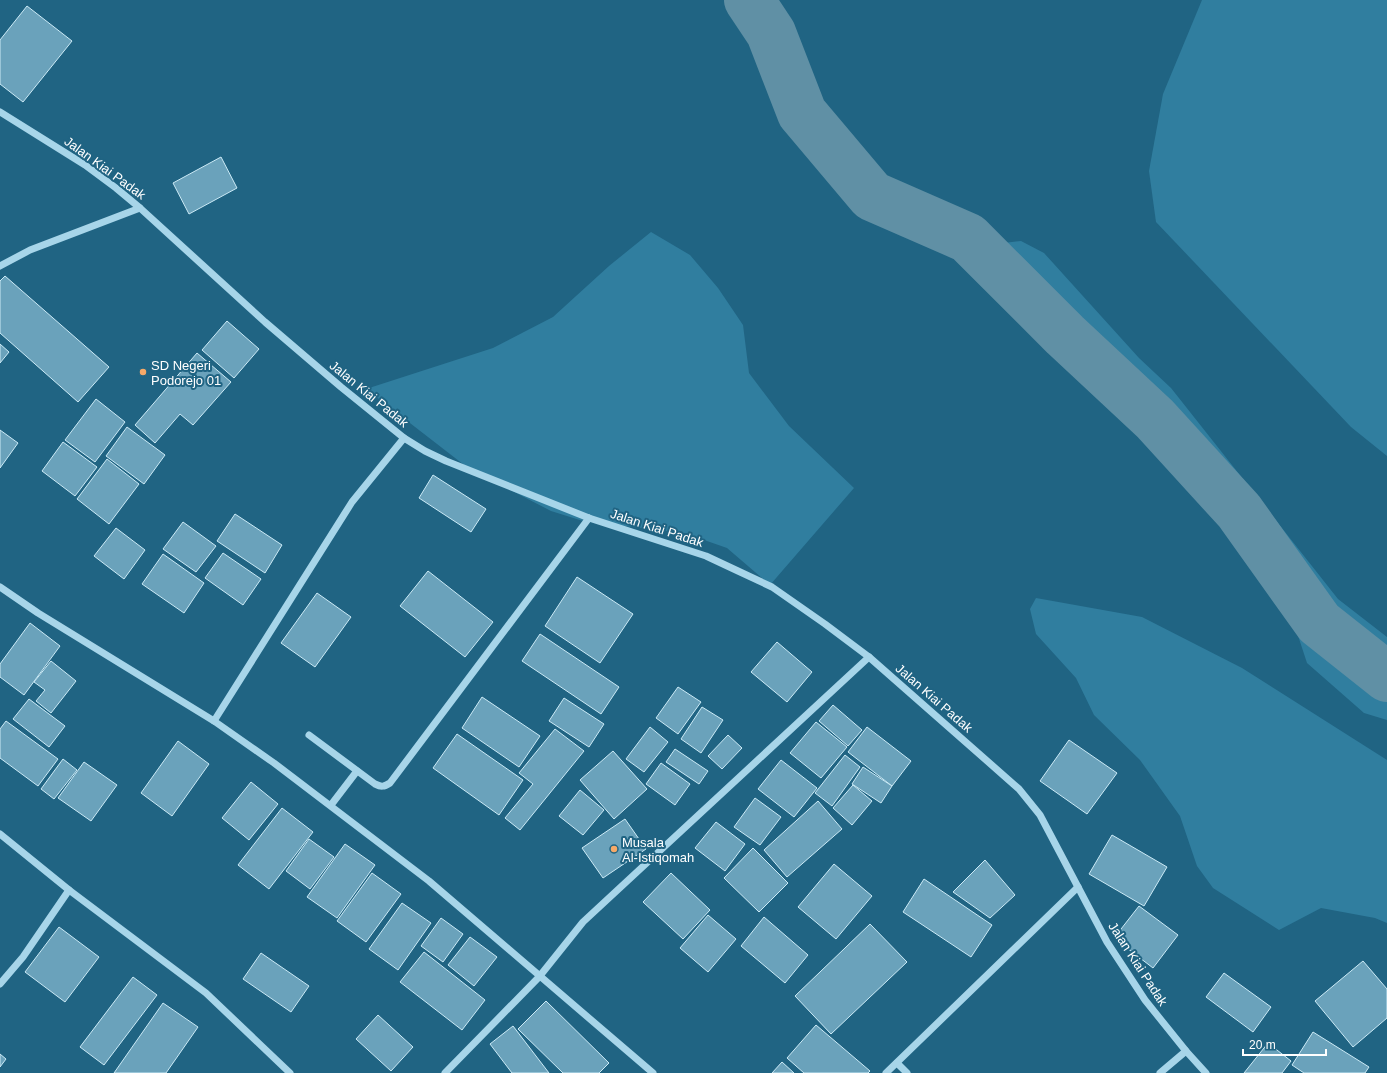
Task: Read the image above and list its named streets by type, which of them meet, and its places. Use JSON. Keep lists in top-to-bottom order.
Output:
{
  "streets": {
    "street": ["Jalan Kiai Padak"]
  },
  "places": ["SD Negeri Podorejo 01", "Musala Al-Istiqomah"],
  "scale_bar": "20 m"
}
